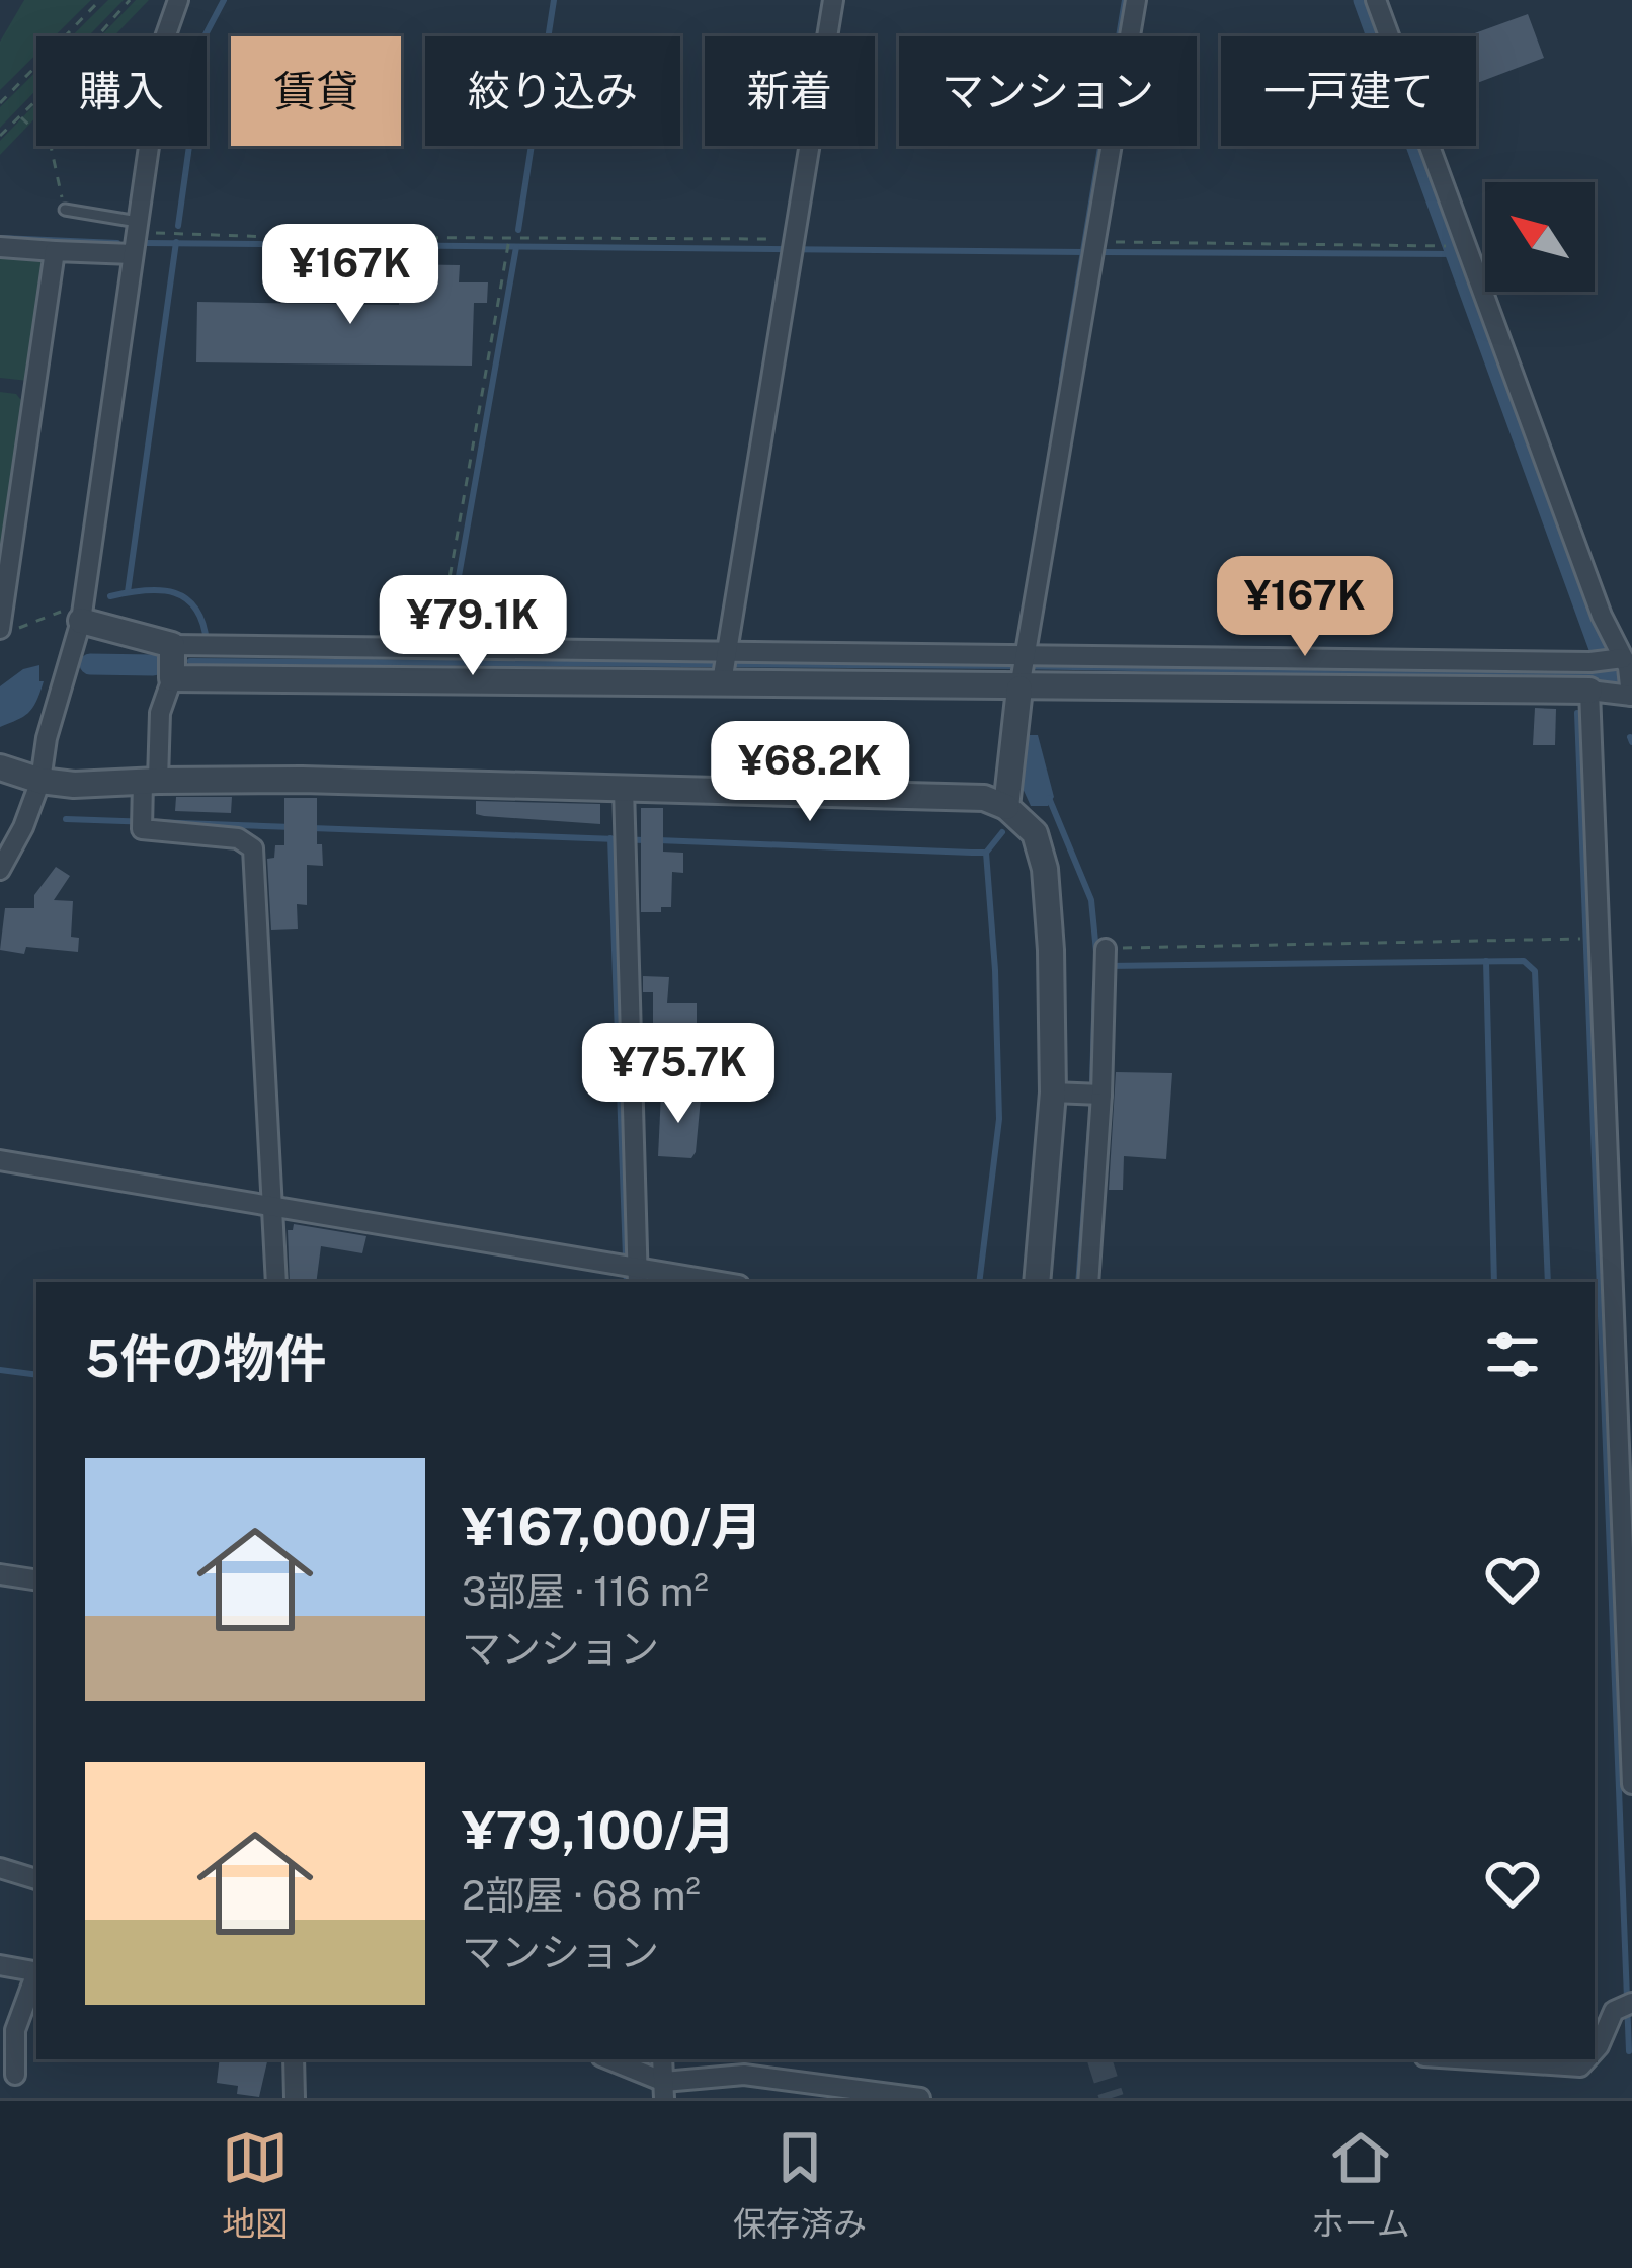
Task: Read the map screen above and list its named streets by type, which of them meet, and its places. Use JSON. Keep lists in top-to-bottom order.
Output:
{
  "north": "top left",
  "page": {
    "chip": [
      "購入",
      "賃貸",
      "絞り込み",
      "新着",
      "マンション",
      "一戸建て"
    ],
    "price": [
      "¥167K",
      "¥167K",
      "¥79.1K",
      "¥68.2K",
      "¥75.7K"
    ],
    "heading": "5件の物件",
    "list": [
      {
        "name": "¥167,000/月",
        "note": "3部屋 · 116 m² · マンション"
      },
      {
        "name": "¥79,100/月",
        "note": "2部屋 · 68 m² · マンション"
      }
    ],
    "tabs": ["地図", "保存済み", "ホーム"]
  }
}
